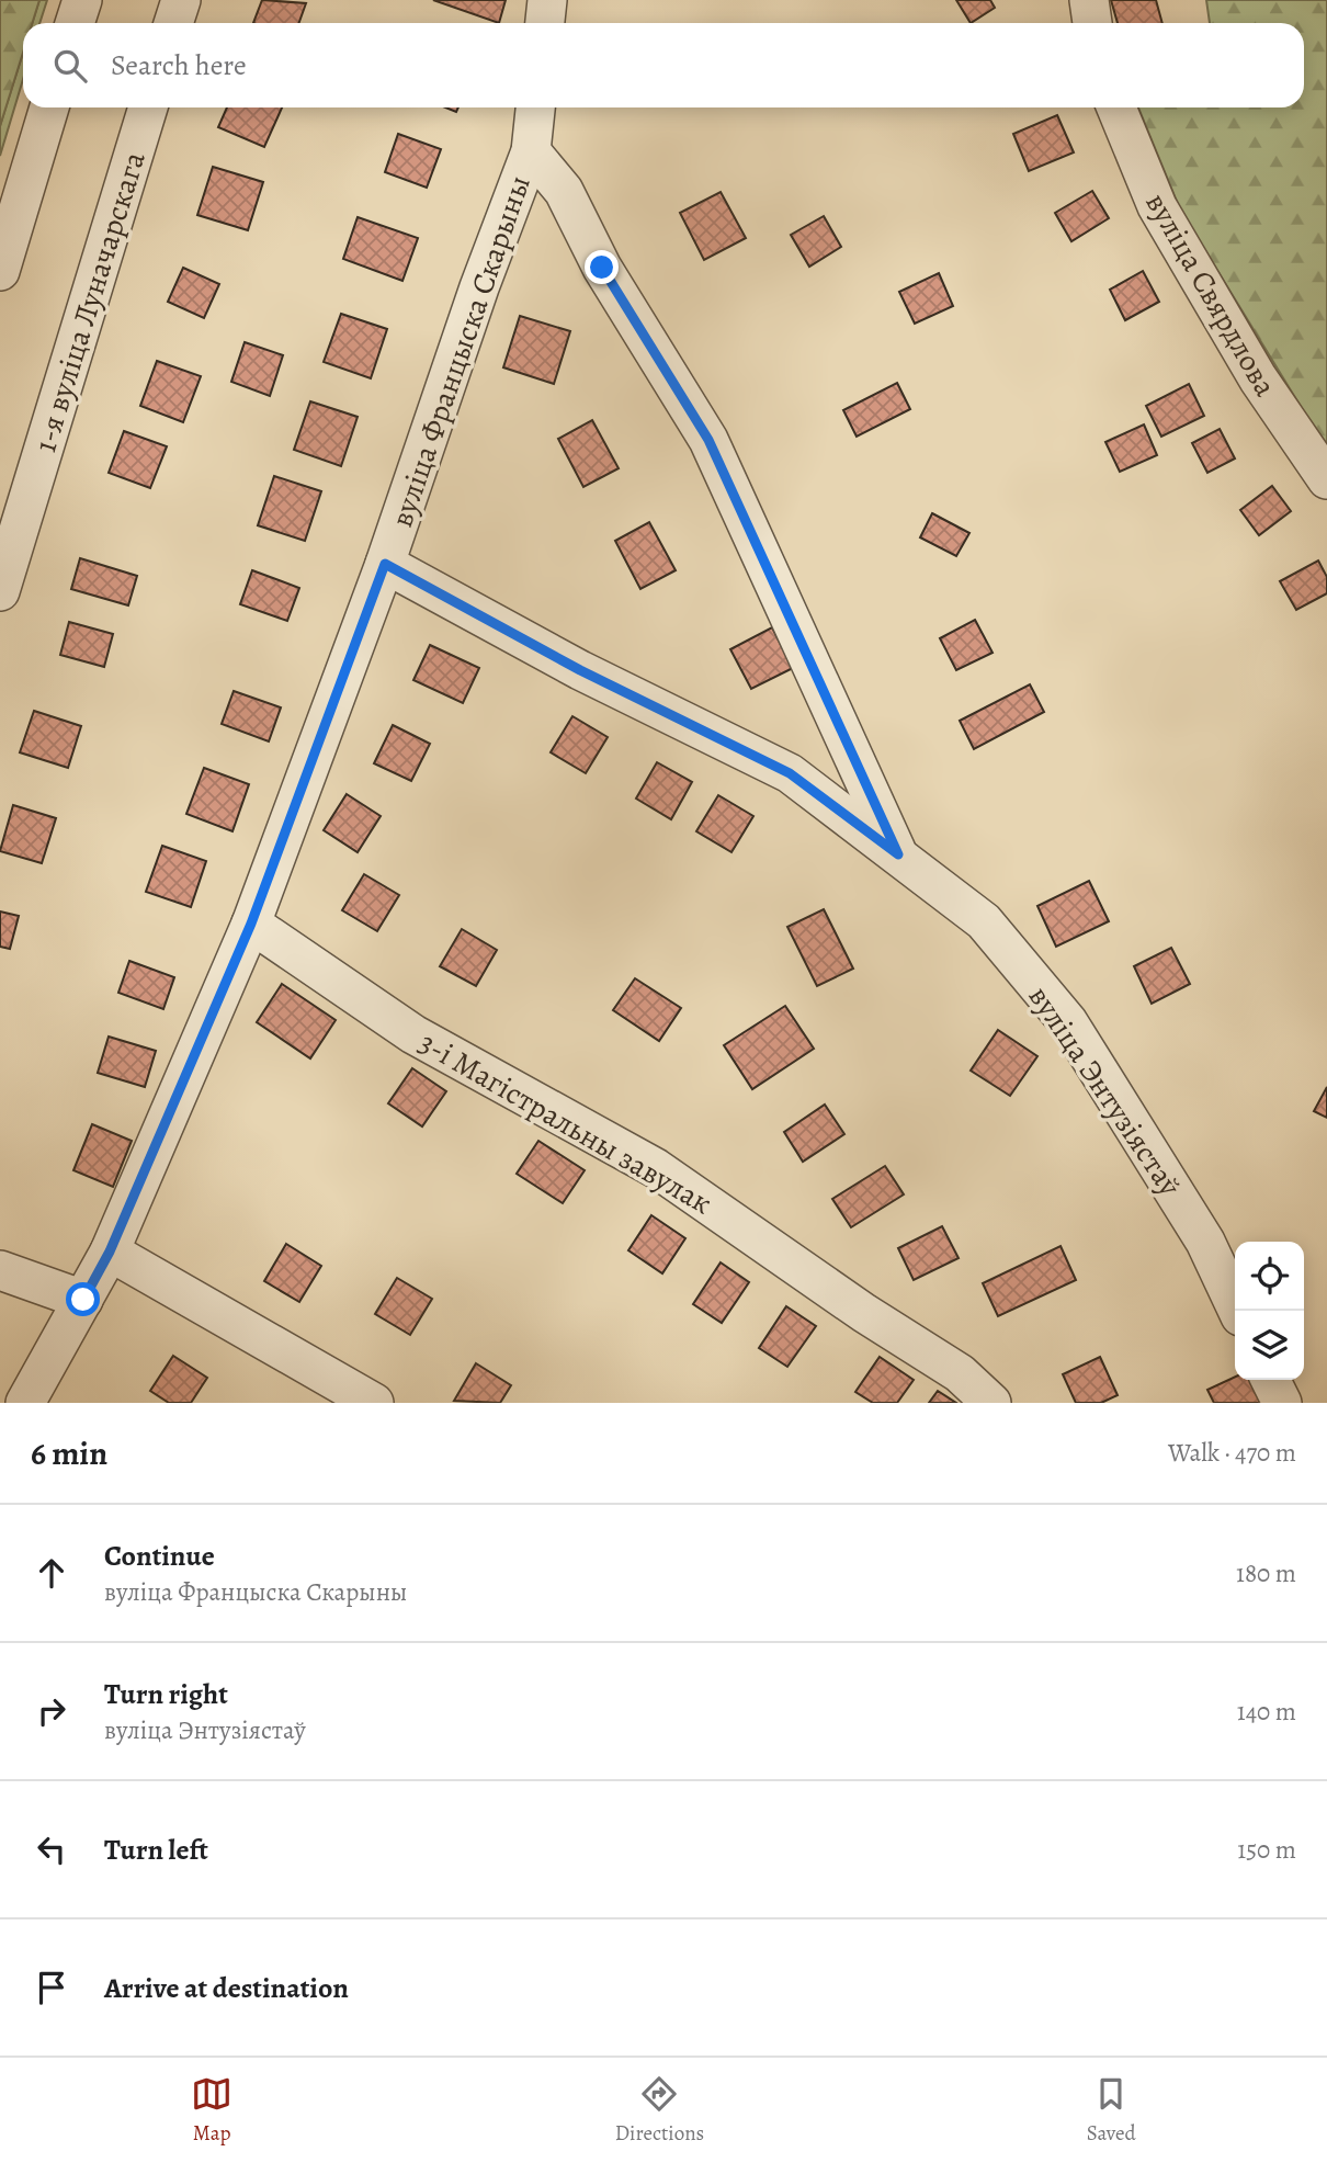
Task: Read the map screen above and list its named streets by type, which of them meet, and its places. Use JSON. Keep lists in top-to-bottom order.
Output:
{
  "streets": {
    "street": [
      "вуліца Свярдлова",
      "1-я вуліца Луначарскага",
      "вуліца Францыска Скарыны",
      "вуліца Энтузіястаў",
      "3-і Магістральны завулак"
    ]
  },
  "crossings": [
    ["вуліца Францыска Скарыны", "вуліца Энтузіястаў"],
    ["вуліца Францыска Скарыны", "3-і Магістральны завулак"]
  ],
  "page": {
    "search": "Search here",
    "heading": ["6 min", "Walk · 470 m"],
    "list": [
      ["Continue", "вуліца Францыска Скарыны", "180 m"],
      ["Turn right", "вуліца Энтузіястаў", "140 m"],
      ["Turn left", "150 m"],
      "Arrive at destination"
    ],
    "nav": ["Map", "Directions", "Saved"]
  }
}
